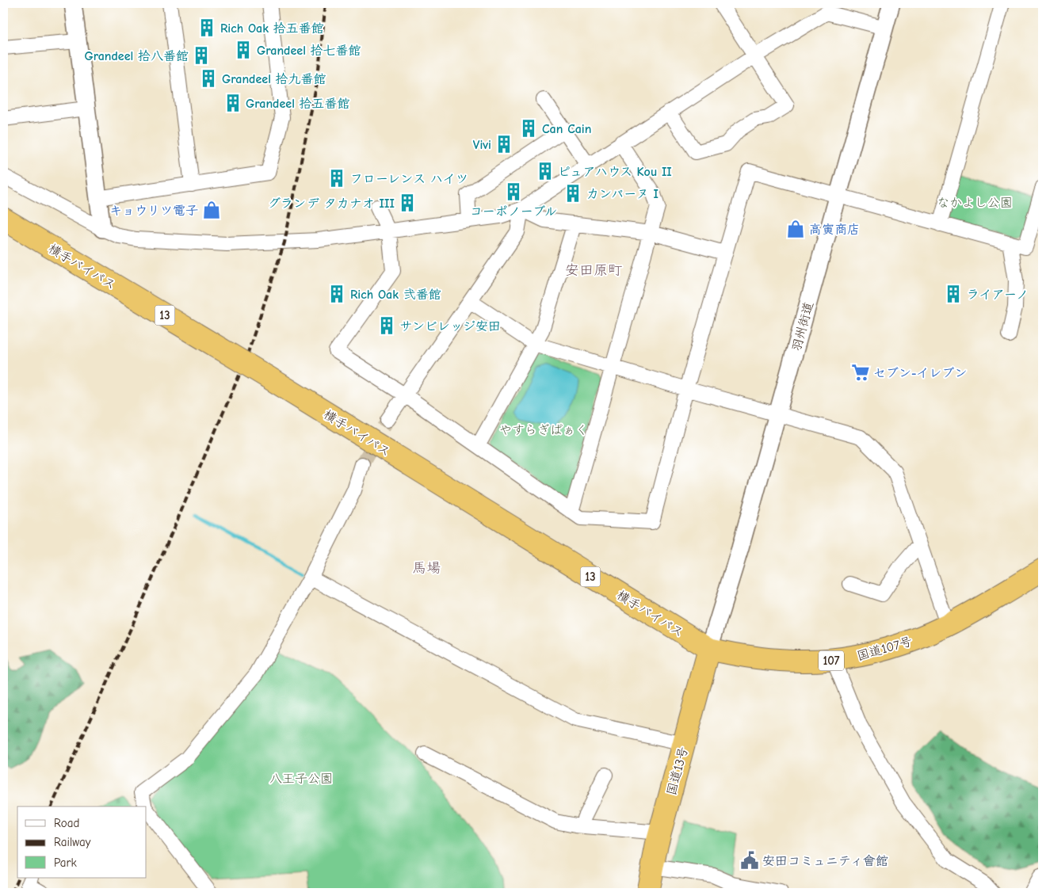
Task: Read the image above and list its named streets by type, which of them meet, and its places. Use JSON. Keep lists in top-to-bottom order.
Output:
{
  "streets": {
    "highway": [
      "横手バイパス",
      "13",
      "国道107号",
      "107",
      "国道13号"
    ],
    "street": ["羽州街道"]
  },
  "crossings": [
    ["横手バイパス", "羽州街道"],
    ["横手バイパス", "国道107号"],
    ["横手バイパス", "国道13号"],
    ["羽州街道", "国道107号"],
    ["羽州街道", "国道13号"],
    ["国道107号", "国道13号"]
  ],
  "districts": ["安田原町", "馬場"],
  "parks": ["なかよし公園", "やすらぎぱぁく", "八王子公園"],
  "places": {
    "building": [
      "Rich Oak 拾五番館",
      "Grandeel 拾七番館",
      "Grandeel 拾八番館",
      "Grandeel 拾九番館",
      "Grandeel 拾五番館",
      "Can Cain",
      "Vivi",
      "ピュアハウス Kou II",
      "フローレンス ハイツ",
      "コーポノーブル",
      "カンパーヌ I",
      "グランデ タカナオ III",
      "Rich Oak 弐番館",
      "ライアーノ",
      "サンビレッジ安田"
    ],
    "shop": ["キョウリツ電子", "高寅商店"],
    "supermarket": ["セブン-イレブン"],
    "public building": ["安田コミュニティ會館"]
  },
  "legend": ["Road", "Railway", "Park"]
}
